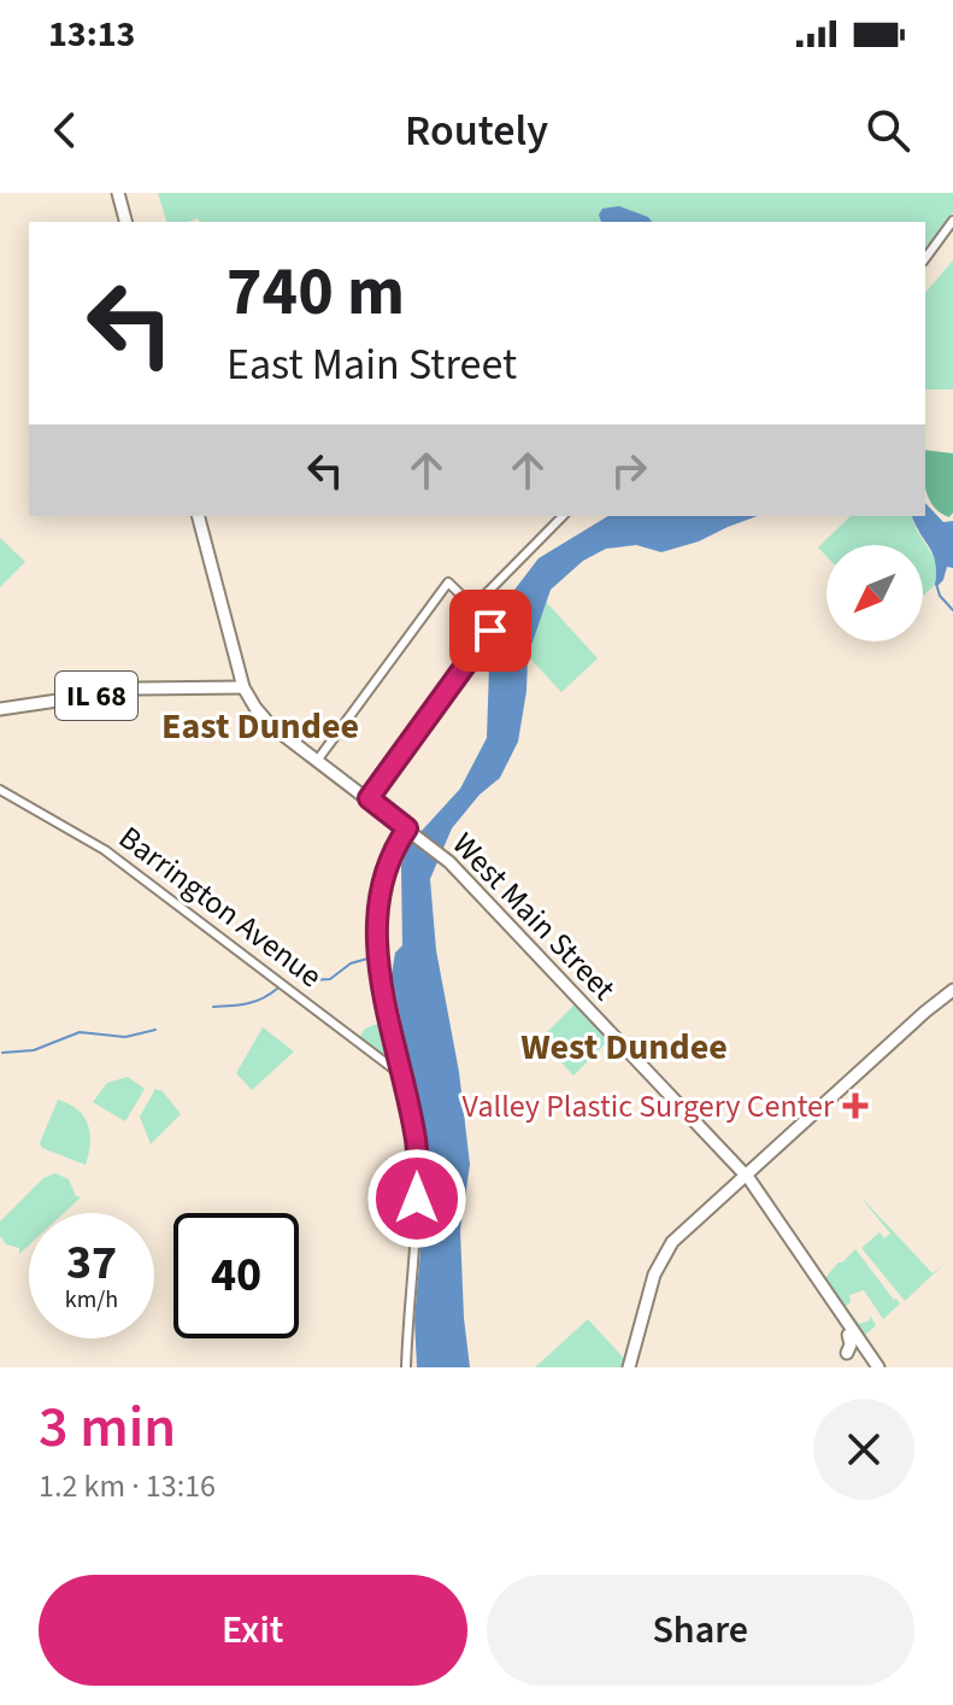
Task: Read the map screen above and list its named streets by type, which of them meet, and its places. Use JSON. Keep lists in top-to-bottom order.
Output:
{
  "streets": {
    "main road": ["IL 68", "West Main Street"],
    "street": ["Barrington Avenue"]
  },
  "crossings": [
    ["IL 68", "West Main Street"]
  ],
  "districts": ["East Dundee", "West Dundee"],
  "places": {
    "health": ["Valley Plastic Surgery Center"]
  },
  "north": "bottom left",
  "page": {
    "status": "13:13",
    "header": "Routely",
    "turn": ["740 m", "East Main Street"],
    "speed": "37 km/h",
    "limit": "40",
    "heading": ["3 min", "1.2 km · 13:16"],
    "buttons": ["Exit", "Share"]
  }
}
